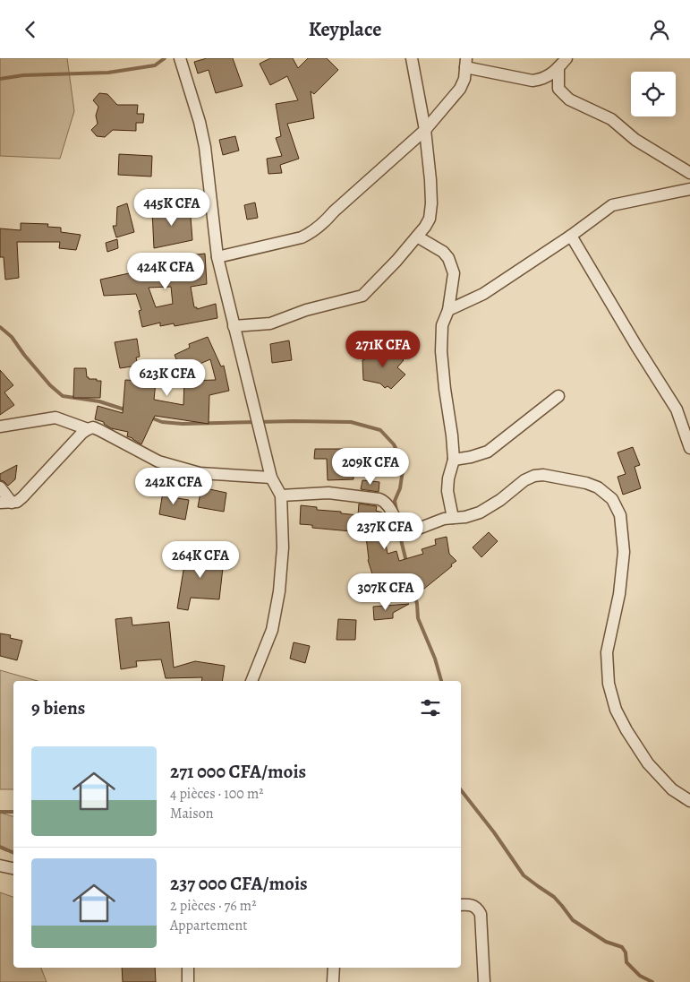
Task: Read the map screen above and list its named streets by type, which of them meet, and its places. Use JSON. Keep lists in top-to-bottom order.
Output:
{
  "page": {
    "header": "Keyplace",
    "price": [
      "445K CFA",
      "424K CFA",
      "271K CFA",
      "623K CFA",
      "209K CFA",
      "242K CFA",
      "237K CFA",
      "264K CFA",
      "307K CFA"
    ],
    "heading": "9 biens",
    "list": [
      {
        "name": "271 000 CFA/mois",
        "note": "4 pièces · 100 m² · Maison"
      },
      {
        "name": "237 000 CFA/mois",
        "note": "2 pièces · 76 m² · Appartement"
      }
    ]
  }
}
